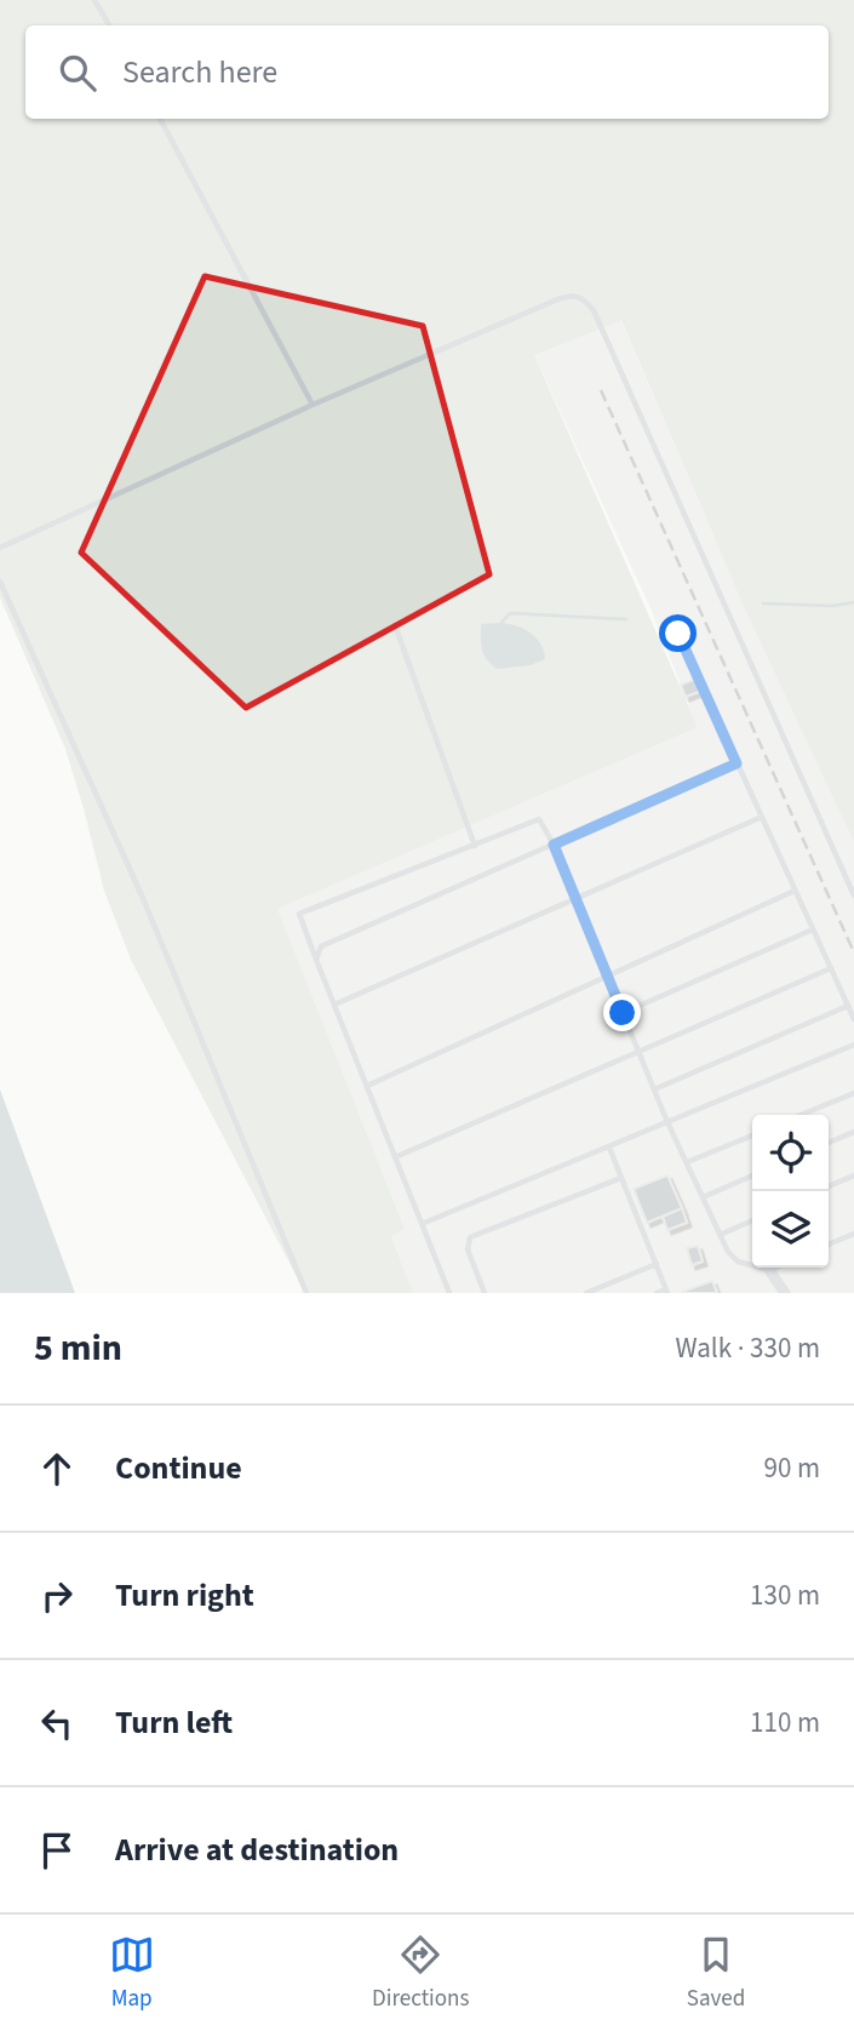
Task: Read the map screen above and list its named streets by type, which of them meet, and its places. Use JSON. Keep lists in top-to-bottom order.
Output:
{
  "page": {
    "search": "Search here",
    "heading": ["5 min", "Walk · 330 m"],
    "list": [
      ["Continue", "90 m"],
      ["Turn right", "130 m"],
      ["Turn left", "110 m"],
      "Arrive at destination"
    ],
    "nav": ["Map", "Directions", "Saved"]
  }
}
